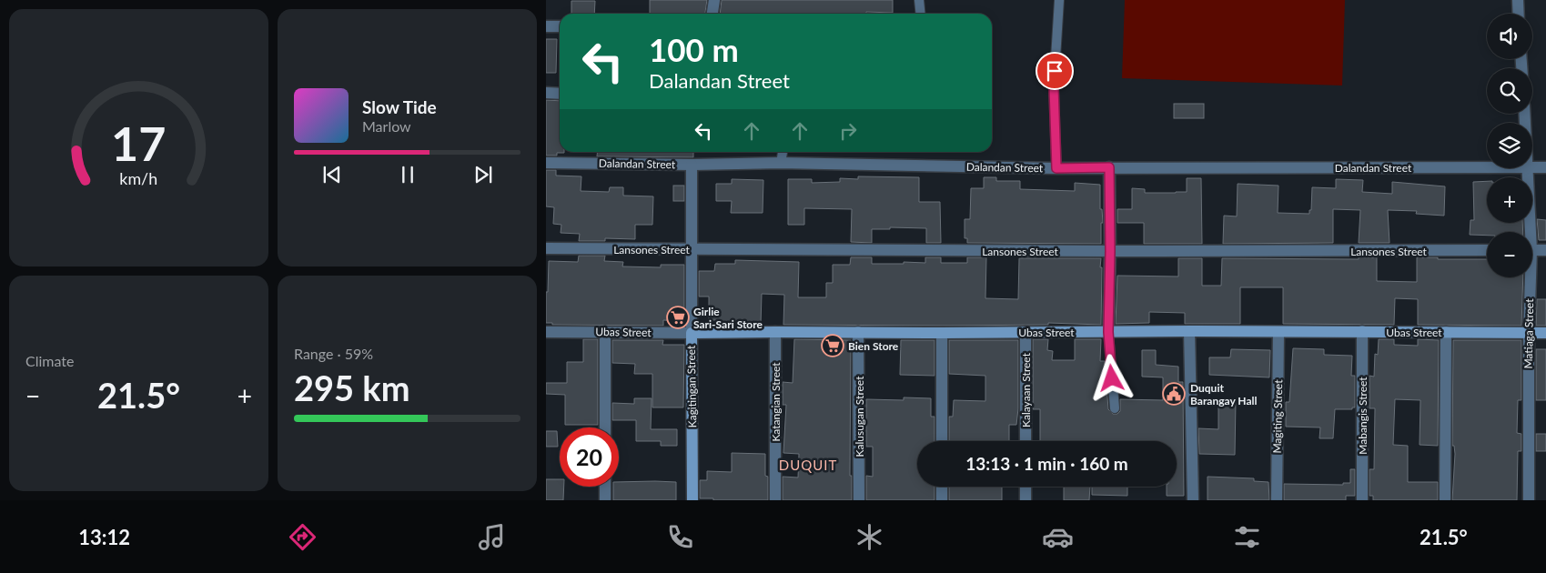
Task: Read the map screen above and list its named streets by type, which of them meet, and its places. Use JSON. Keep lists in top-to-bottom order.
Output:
{
  "streets": {
    "street": [
      "Dalandan Street",
      "Lansones Street",
      "Ubas Street",
      "Matiaga Street",
      "Kagitingan Street",
      "Kalayaan Street",
      "Katangian Street",
      "Mabangis Street",
      "Kalusugan Street",
      "Magiting Street"
    ]
  },
  "crossings": [
    ["Dalandan Street", "Kagitingan Street"],
    ["Lansones Street", "Kagitingan Street"],
    ["Ubas Street", "Matiaga Street"],
    ["Ubas Street", "Kagitingan Street"],
    ["Ubas Street", "Kalayaan Street"],
    ["Ubas Street", "Katangian Street"],
    ["Ubas Street", "Mabangis Street"],
    ["Ubas Street", "Kalusugan Street"],
    ["Ubas Street", "Magiting Street"]
  ],
  "districts": ["DUQUIT"],
  "places": {
    "supermarket": ["Girlie Sari-Sari Store", "Bien Store"],
    "public building": ["Duquit Barangay Hall"]
  },
  "page": {
    "map_buttons": ["+", "−"],
    "turn": ["100 m", "Dalandan Street"],
    "song": ["Slow Tide", "Marlow"],
    "tile": [
      "Climate",
      ["Range · 59%", "295 km"]
    ],
    "heat": ["−", "21.5°", "+"],
    "limit": "20",
    "trip": "13:13 · 1 min · 160 m",
    "tabs": ["13:12", "21.5°"],
    "gauge": ["17", "km/h"]
  }
}
